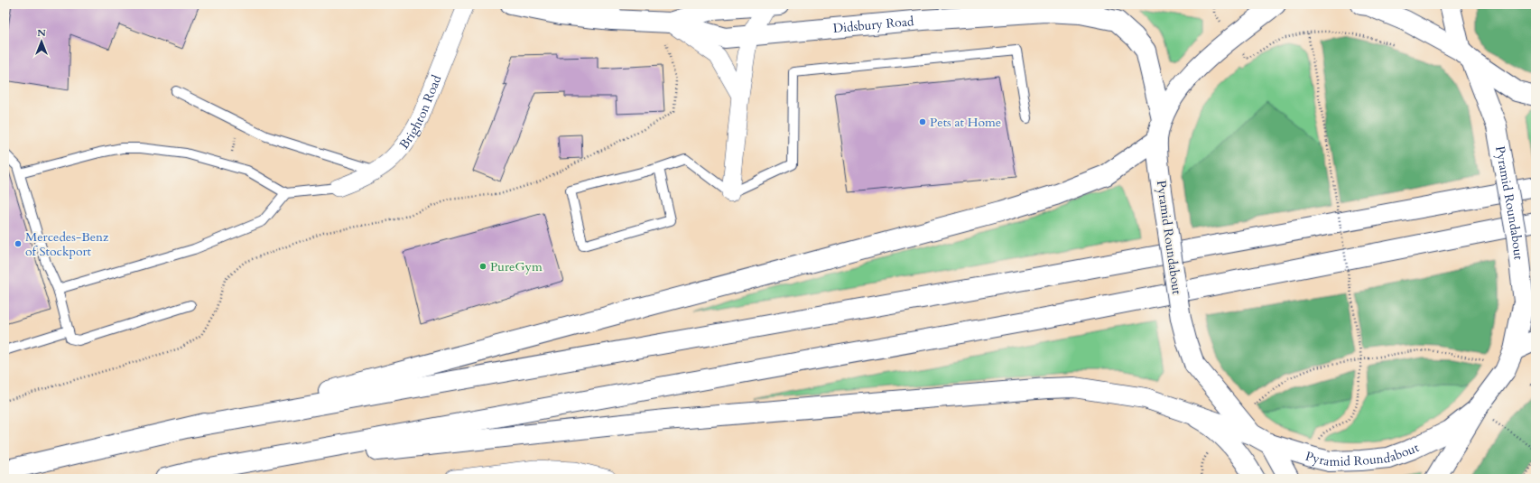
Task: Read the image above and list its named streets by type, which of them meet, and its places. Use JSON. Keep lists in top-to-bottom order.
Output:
{
  "streets": {
    "main road": ["Didsbury Road", "Pyramid Roundabout"],
    "street": ["Brighton Road"]
  },
  "crossings": [
    ["Didsbury Road", "Pyramid Roundabout"]
  ],
  "places": ["Pets at Home", "Mercedes-Benz of Stockport", "PureGym"],
  "north": "top"
}
